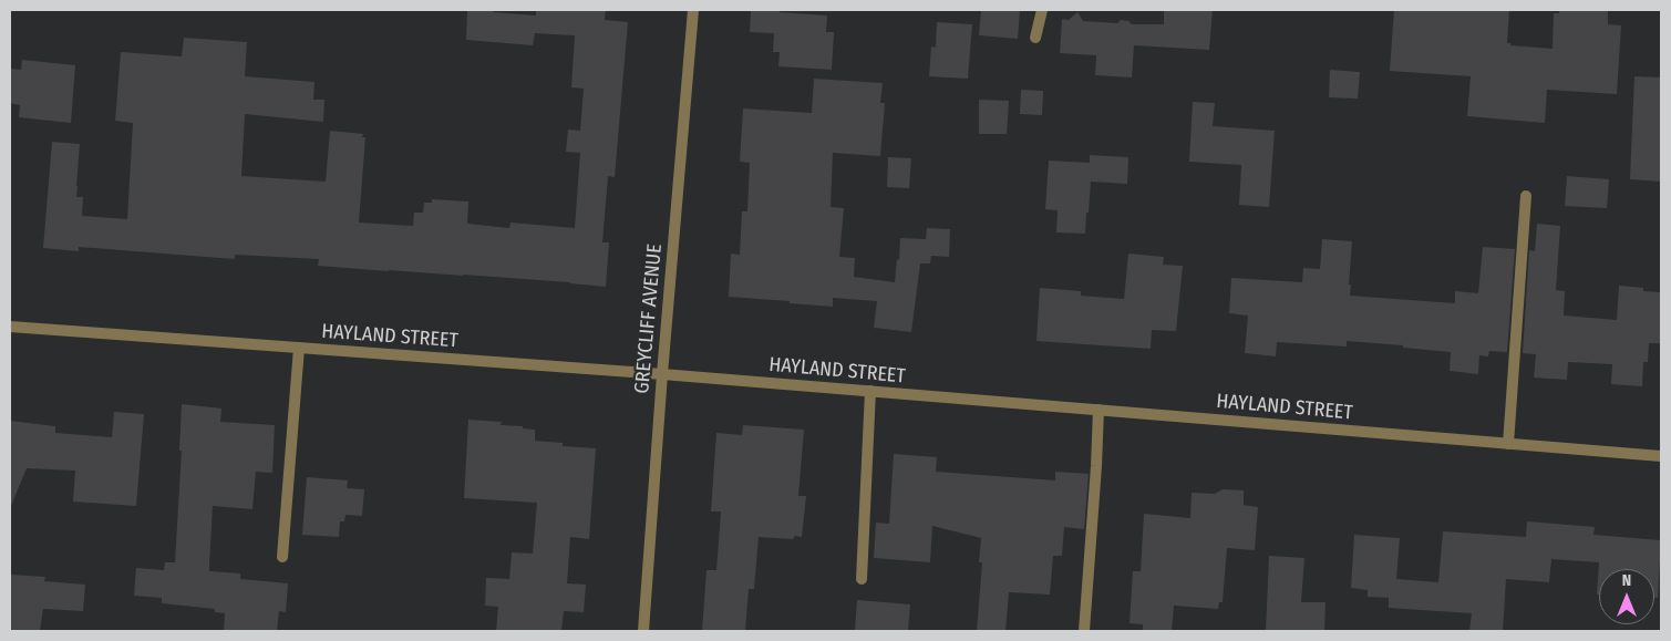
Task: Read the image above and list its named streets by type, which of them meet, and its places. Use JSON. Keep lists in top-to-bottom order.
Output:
{
  "streets": {
    "street": ["GREYCLIFF AVENUE", "HAYLAND STREET"]
  },
  "crossings": [
    ["GREYCLIFF AVENUE", "HAYLAND STREET"]
  ],
  "north": "top"
}
